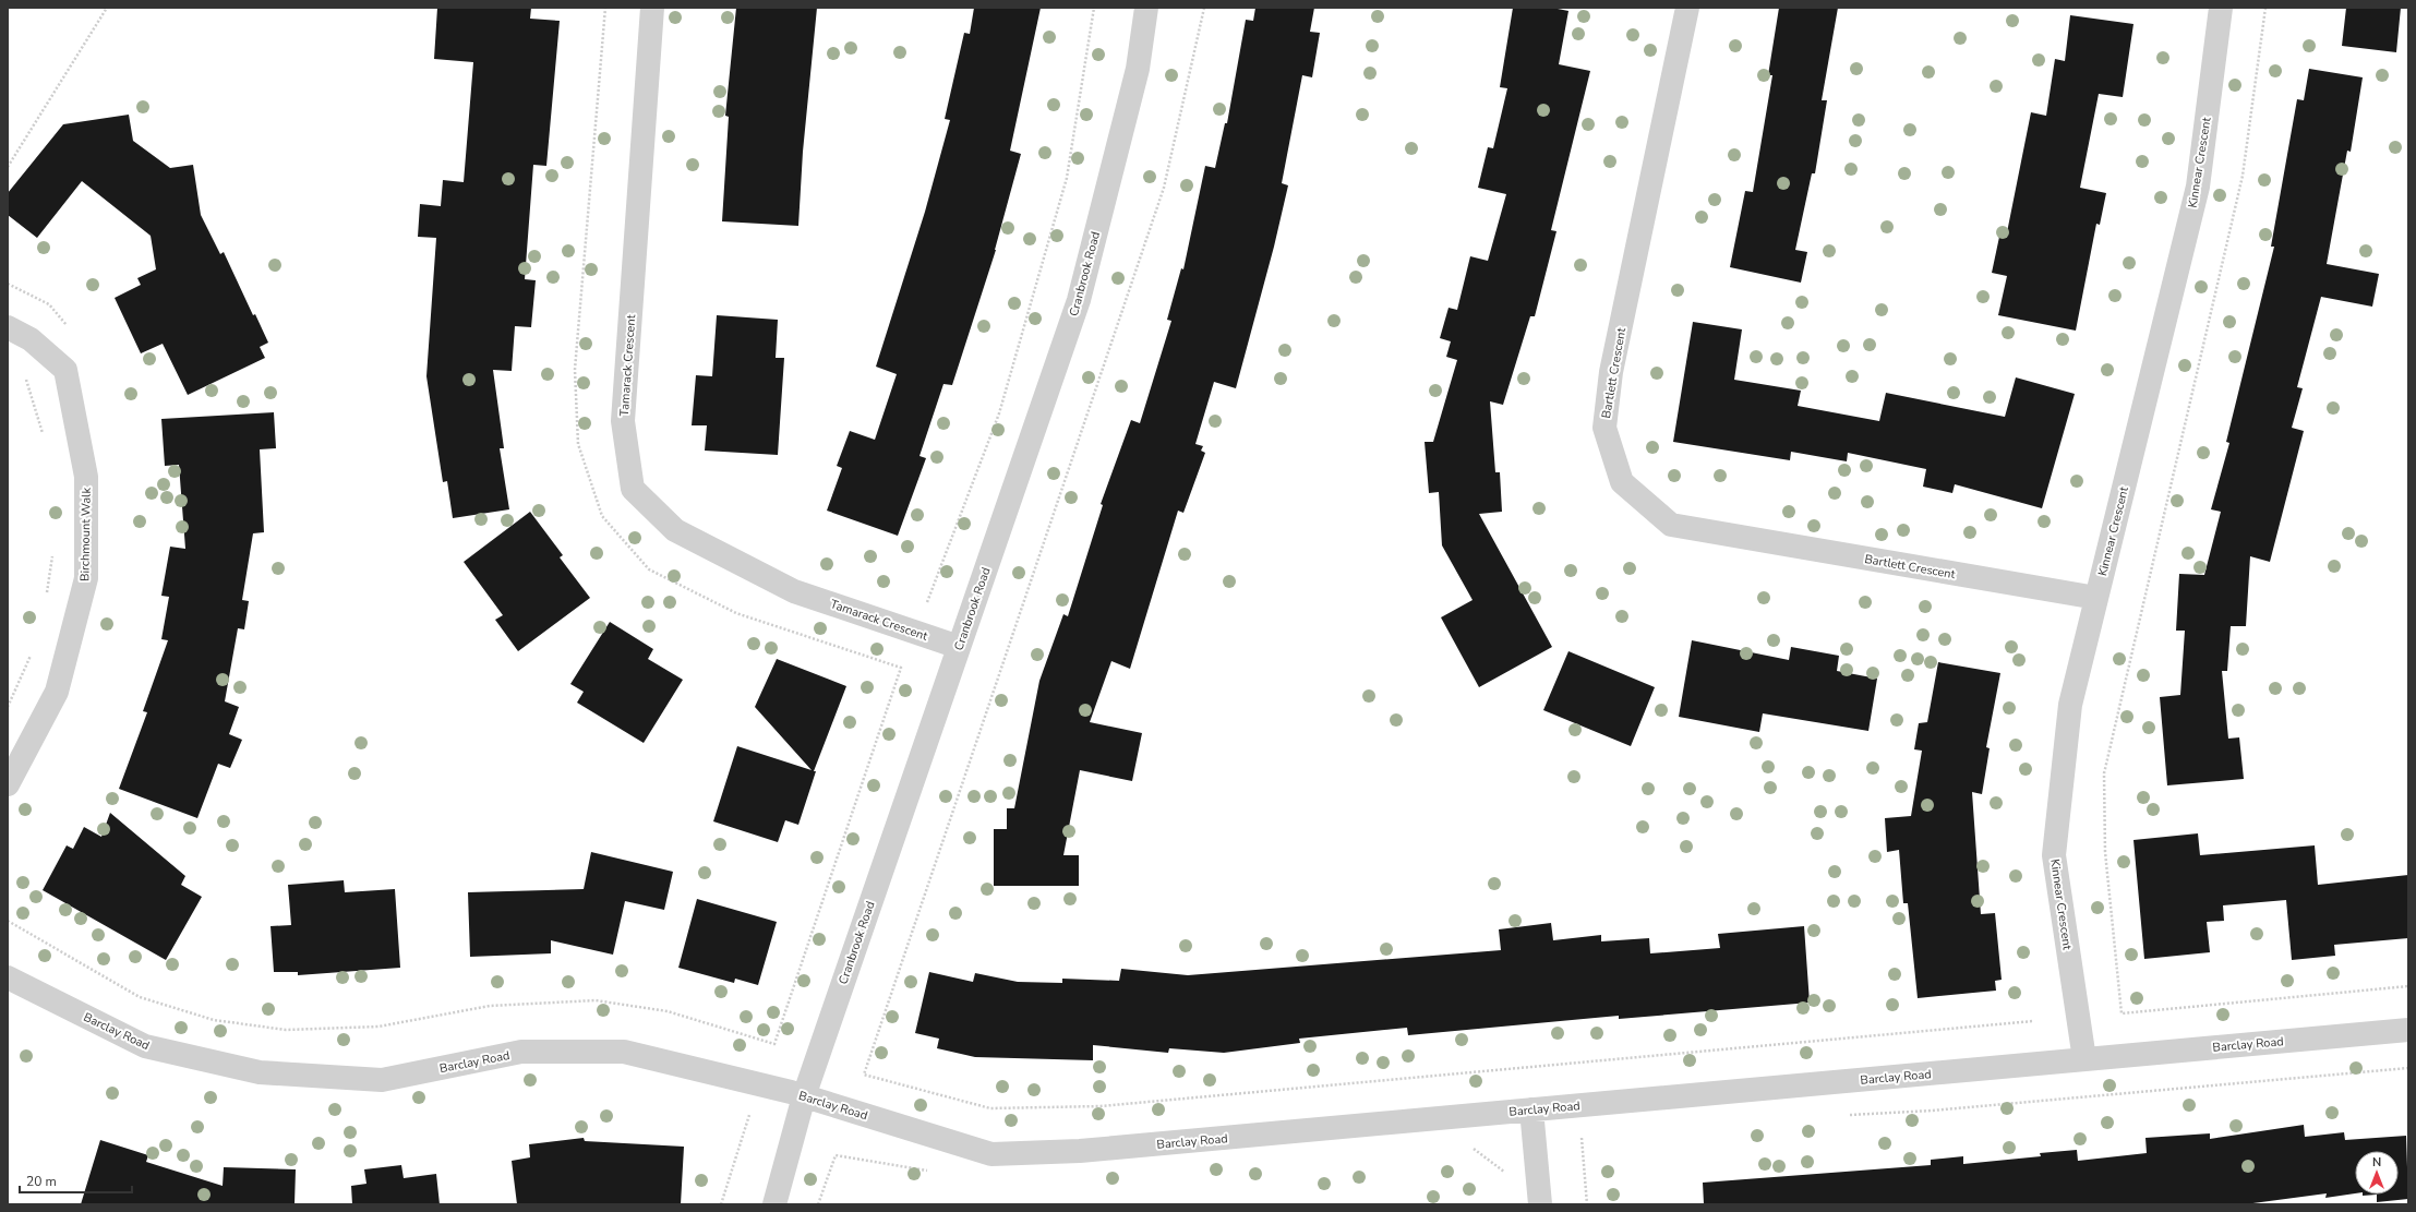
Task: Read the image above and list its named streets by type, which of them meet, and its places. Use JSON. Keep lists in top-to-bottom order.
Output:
{
  "streets": {
    "street": [
      "Kinnear Crescent",
      "Cranbrook Road",
      "Tamarack Crescent",
      "Bartlett Crescent",
      "Birchmount Walk",
      "Barclay Road"
    ]
  },
  "crossings": [
    ["Kinnear Crescent", "Bartlett Crescent"],
    ["Kinnear Crescent", "Barclay Road"],
    ["Cranbrook Road", "Tamarack Crescent"],
    ["Cranbrook Road", "Barclay Road"]
  ],
  "scale_bar": "20 m",
  "north": "top"
}
